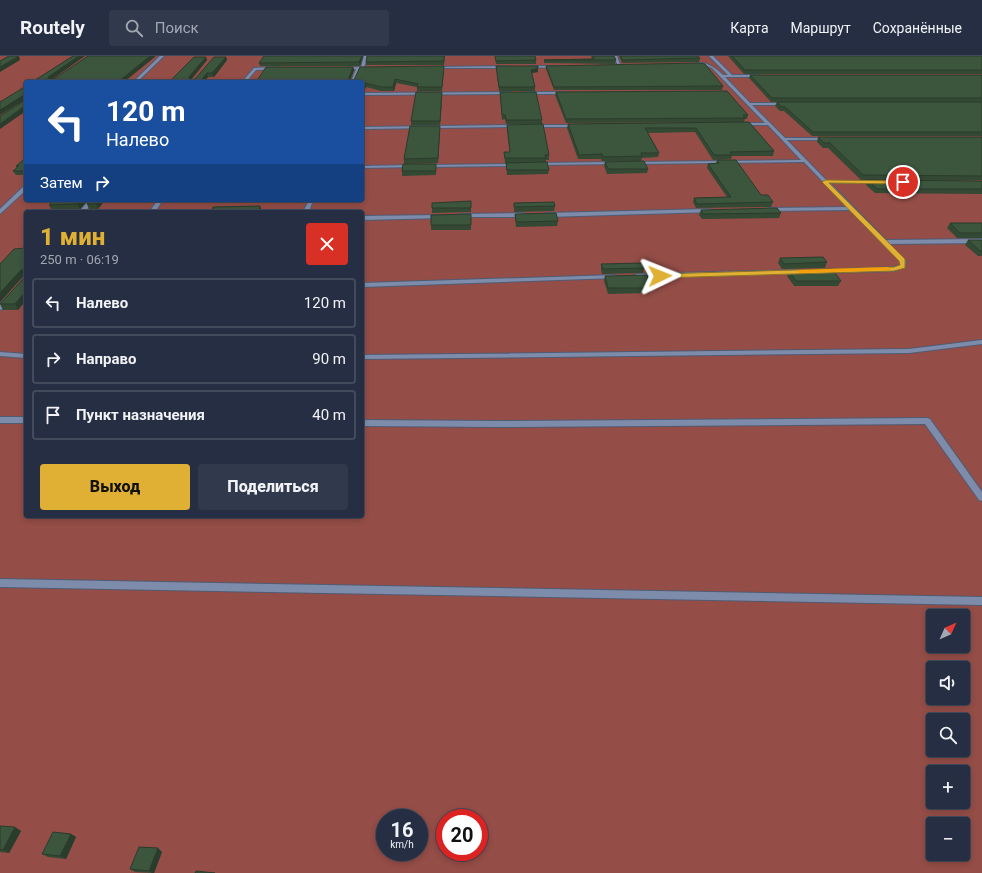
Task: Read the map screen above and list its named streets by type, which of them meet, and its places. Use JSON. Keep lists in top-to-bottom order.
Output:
{
  "north": "top right",
  "page": {
    "header": "Routely",
    "search": "Поиск",
    "nav": ["Карта", "Маршрут", "Сохранённые"],
    "turn": ["120 m", "Налево"],
    "then": "Затем",
    "heading": ["1 мин", "250 m · 06:19"],
    "list": [
      {
        "name": "Налево",
        "value": "120 m"
      },
      {
        "name": "Направо",
        "value": "90 m"
      },
      {
        "name": "Пункт назначения",
        "value": "40 m"
      }
    ],
    "buttons": ["Выход", "Поделиться"],
    "map_buttons": ["+", "−"],
    "speed": "16 km/h",
    "limit": "20"
  }
}
